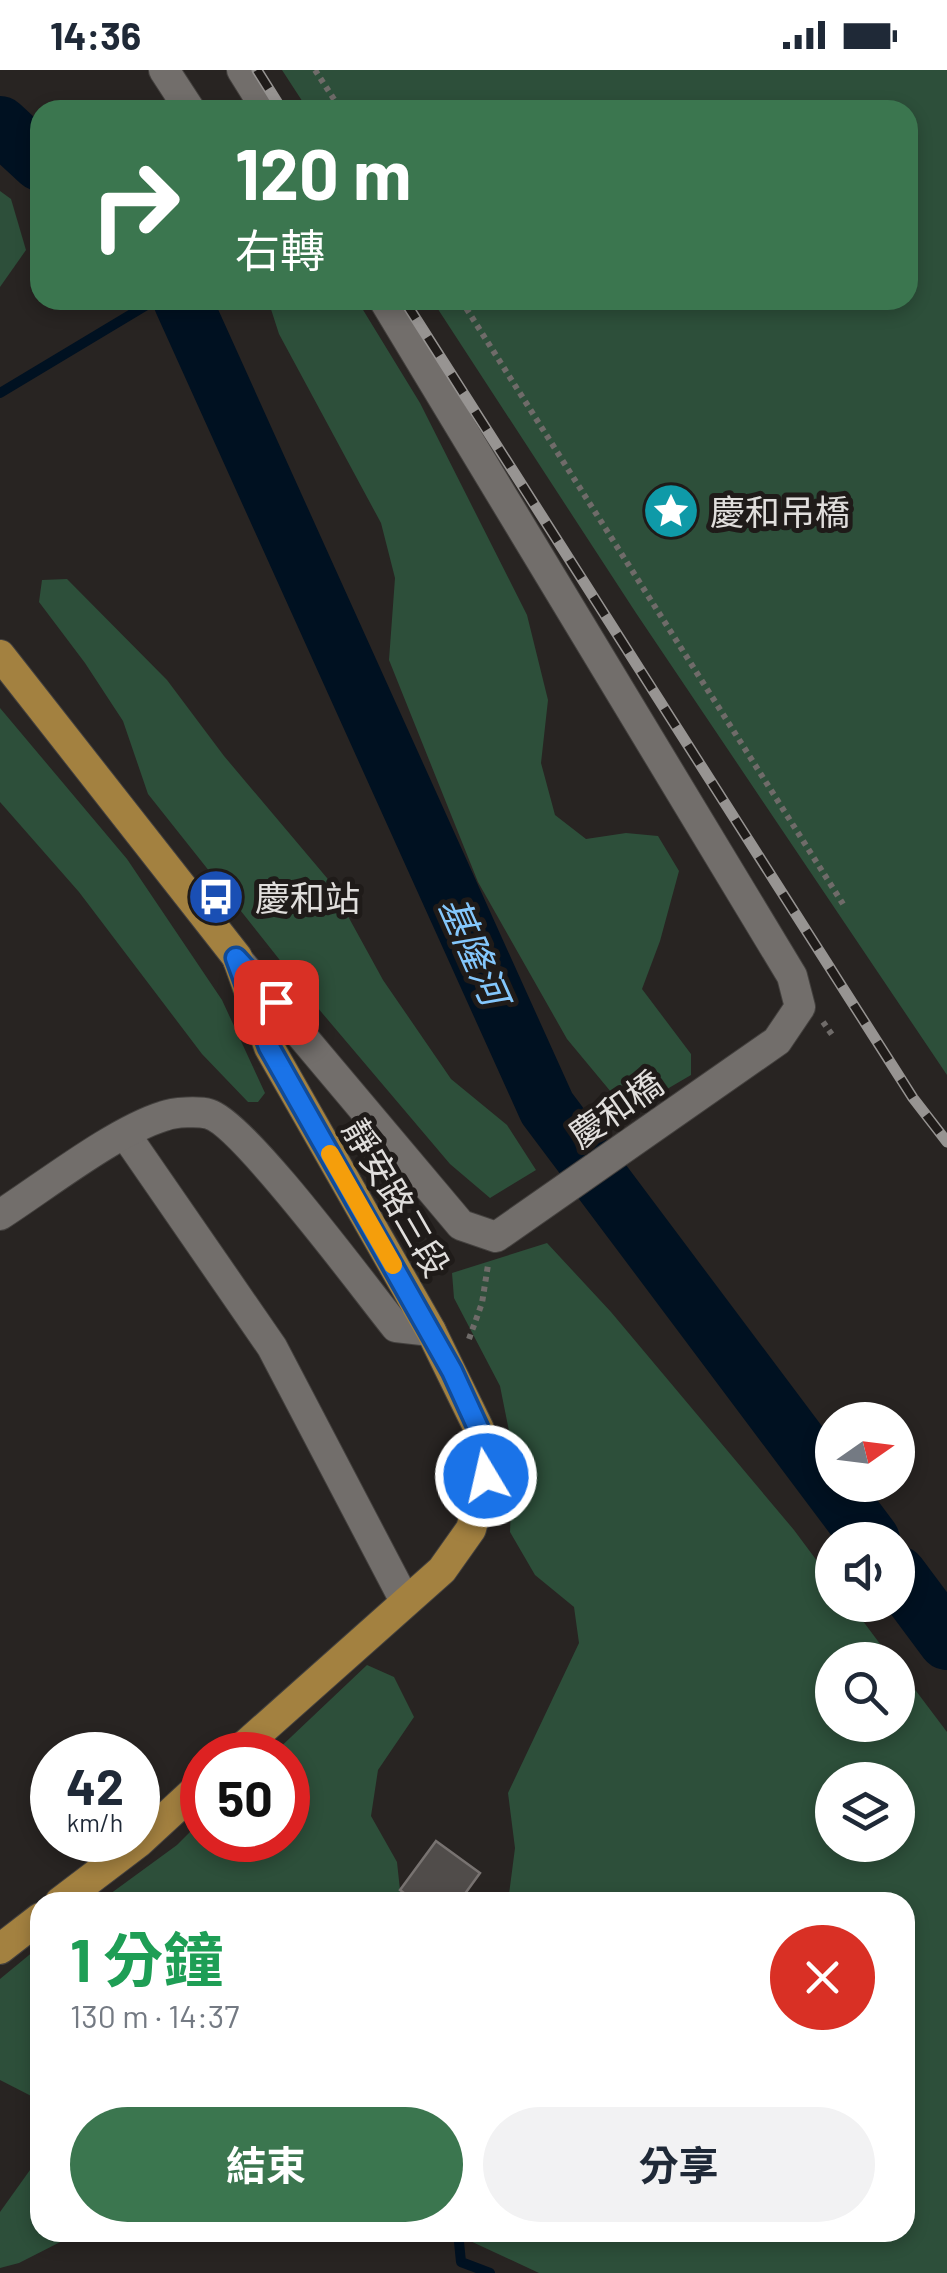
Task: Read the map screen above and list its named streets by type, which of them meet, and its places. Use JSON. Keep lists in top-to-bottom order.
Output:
{
  "streets": {
    "main road": ["靜安路三段"],
    "street": ["慶和橋"]
  },
  "water": ["基隆河"],
  "places": {
    "place": ["慶和吊橋"],
    "bus stop": ["慶和站"]
  },
  "north": "right",
  "page": {
    "status": "14:36",
    "turn": ["120 m", "右轉"],
    "speed": "42 km/h",
    "limit": "50",
    "heading": ["1 分鐘", "130 m · 14:37"],
    "buttons": ["結束", "分享"]
  }
}
